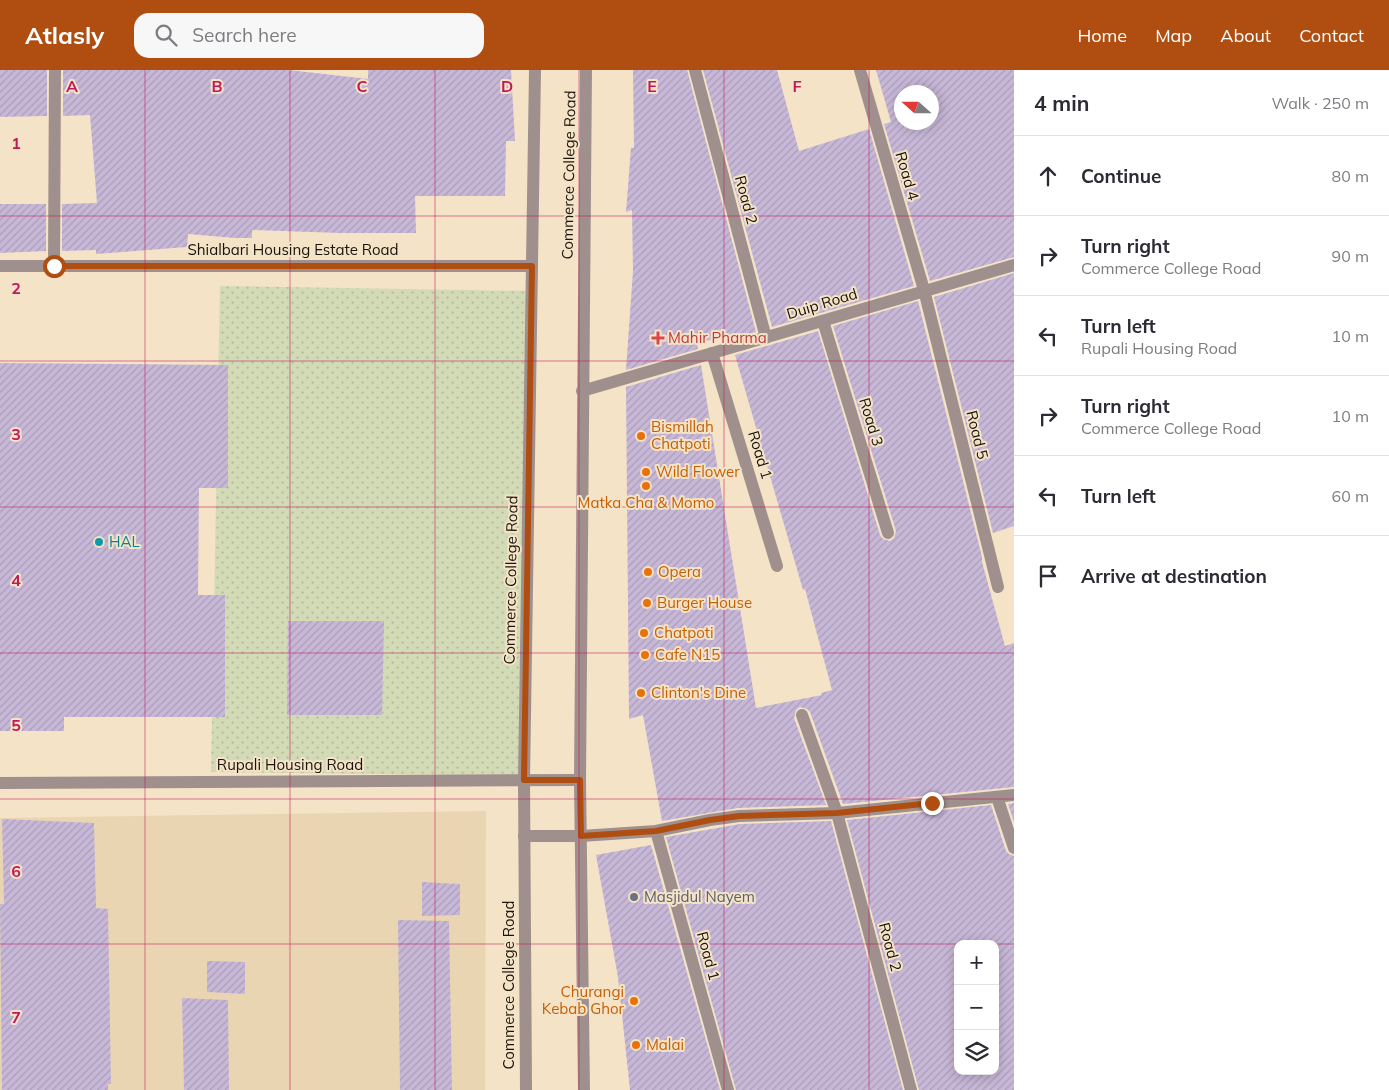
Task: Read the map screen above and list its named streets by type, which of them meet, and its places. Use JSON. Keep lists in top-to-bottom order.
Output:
{
  "streets": {
    "street": [
      "Commerce College Road",
      "Road 4",
      "Road 2",
      "Shialbari Housing Estate Road",
      "Duip Road",
      "Road 3",
      "Road 5",
      "Road 1",
      "Rupali Housing Road"
    ]
  },
  "crossings": [
    ["Commerce College Road", "Shialbari Housing Estate Road"],
    ["Commerce College Road", "Duip Road"],
    ["Commerce College Road", "Rupali Housing Road"],
    ["Road 4", "Duip Road"],
    ["Road 4", "Road 5"],
    ["Road 2", "Duip Road"],
    ["Duip Road", "Road 3"],
    ["Duip Road", "Road 5"],
    ["Duip Road", "Road 1"]
  ],
  "places": {
    "health": ["Mahir Pharma"],
    "other": [
      "Bismillah Chatpoti",
      "Wild Flower",
      "Matka Cha & Momo",
      "HAL",
      "Opera",
      "Burger House",
      "Chatpoti",
      "Cafe N15",
      "Clinton's Dine",
      "Masjidul Nayem",
      "Churangi Kebab Ghor",
      "Malai"
    ]
  },
  "north": "left",
  "page": {
    "header": "Atlasly",
    "search": "Search here",
    "nav": [
      "Home",
      "Map",
      "About",
      "Contact"
    ],
    "heading": ["4 min", "Walk · 250 m"],
    "list": [
      ["Continue", "80 m"],
      ["Turn right", "Commerce College Road", "90 m"],
      ["Turn left", "Rupali Housing Road", "10 m"],
      ["Turn right", "Commerce College Road", "10 m"],
      ["Turn left", "60 m"],
      "Arrive at destination"
    ],
    "map_buttons": ["+", "−"]
  },
  "grid": {
    "columns": [
      "A",
      "B",
      "C",
      "D",
      "E",
      "F"
    ],
    "rows": [
      "1",
      "2",
      "3",
      "4",
      "5",
      "6",
      "7"
    ]
  }
}
